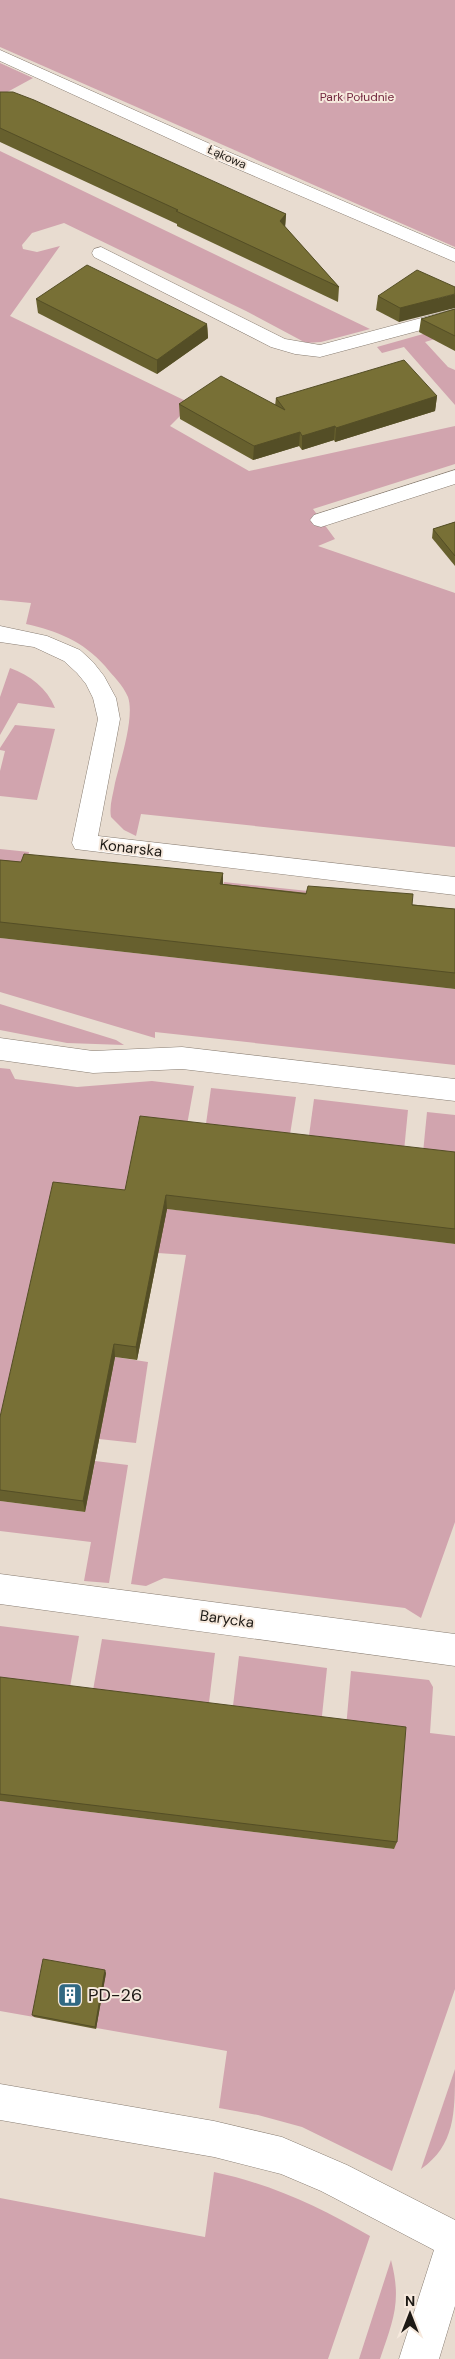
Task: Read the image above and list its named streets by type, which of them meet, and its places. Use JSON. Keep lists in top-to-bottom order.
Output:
{
  "streets": {
    "street": ["Łąkowa", "Konarska", "Barycka"]
  },
  "parks": ["Park Południe"],
  "places": {
    "building": ["PD-26"]
  },
  "north": "top"
}
